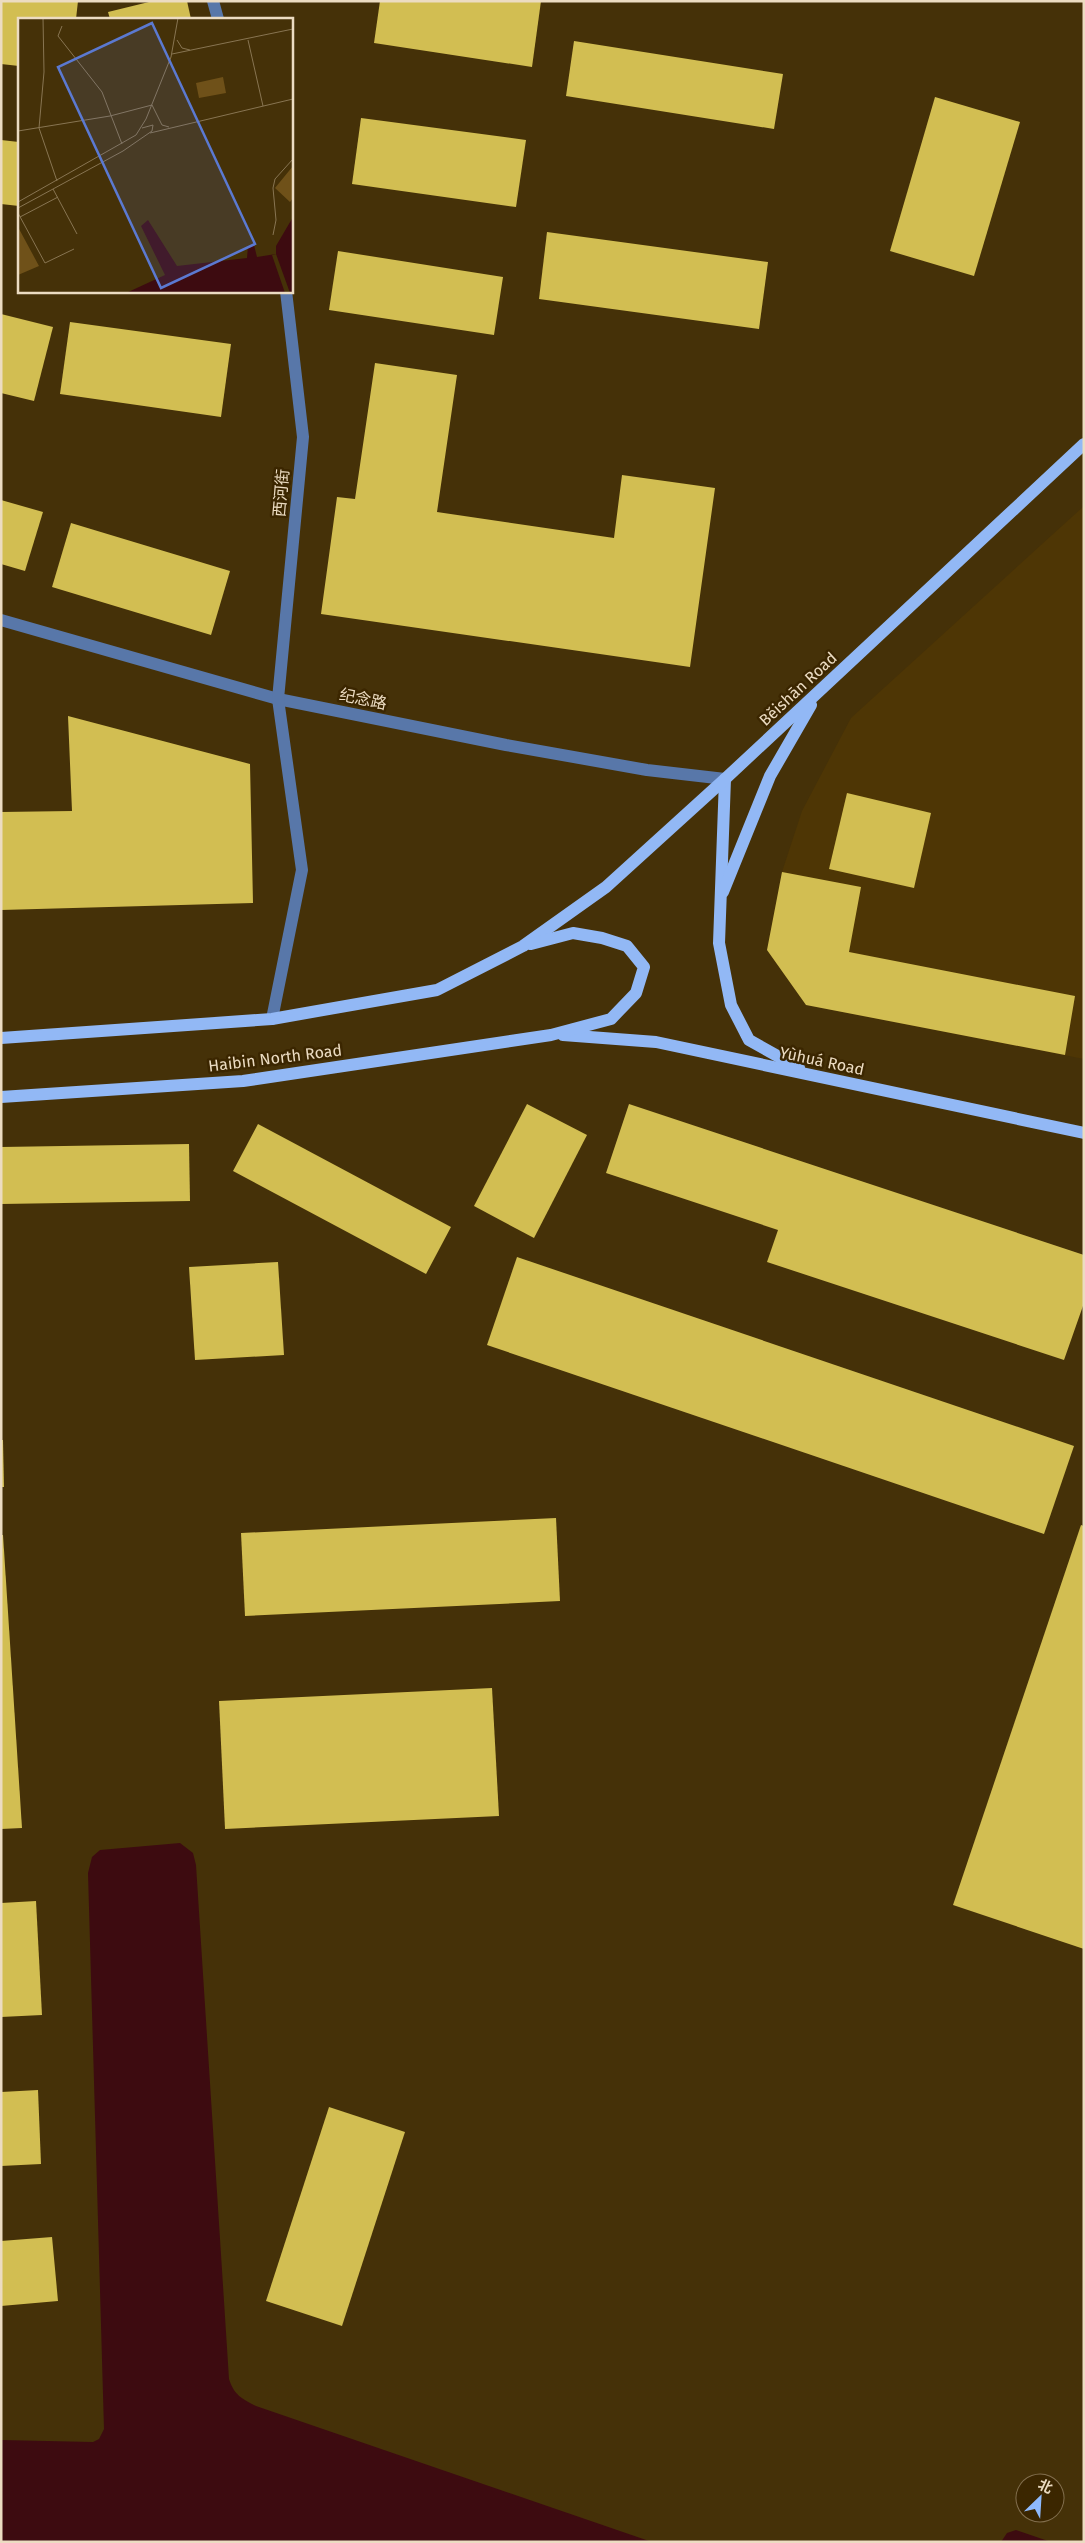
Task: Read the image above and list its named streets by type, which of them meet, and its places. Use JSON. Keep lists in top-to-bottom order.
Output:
{
  "streets": {
    "main road": ["Běishān Road", "Haibin North Road", "Yùhuá Road"],
    "street": ["西河街", "纪念路"]
  },
  "crossings": [
    ["西河街", "纪念路"],
    ["Běishān Road", "纪念路"],
    ["Haibin North Road", "Yùhuá Road"]
  ],
  "north": "top right"
}
